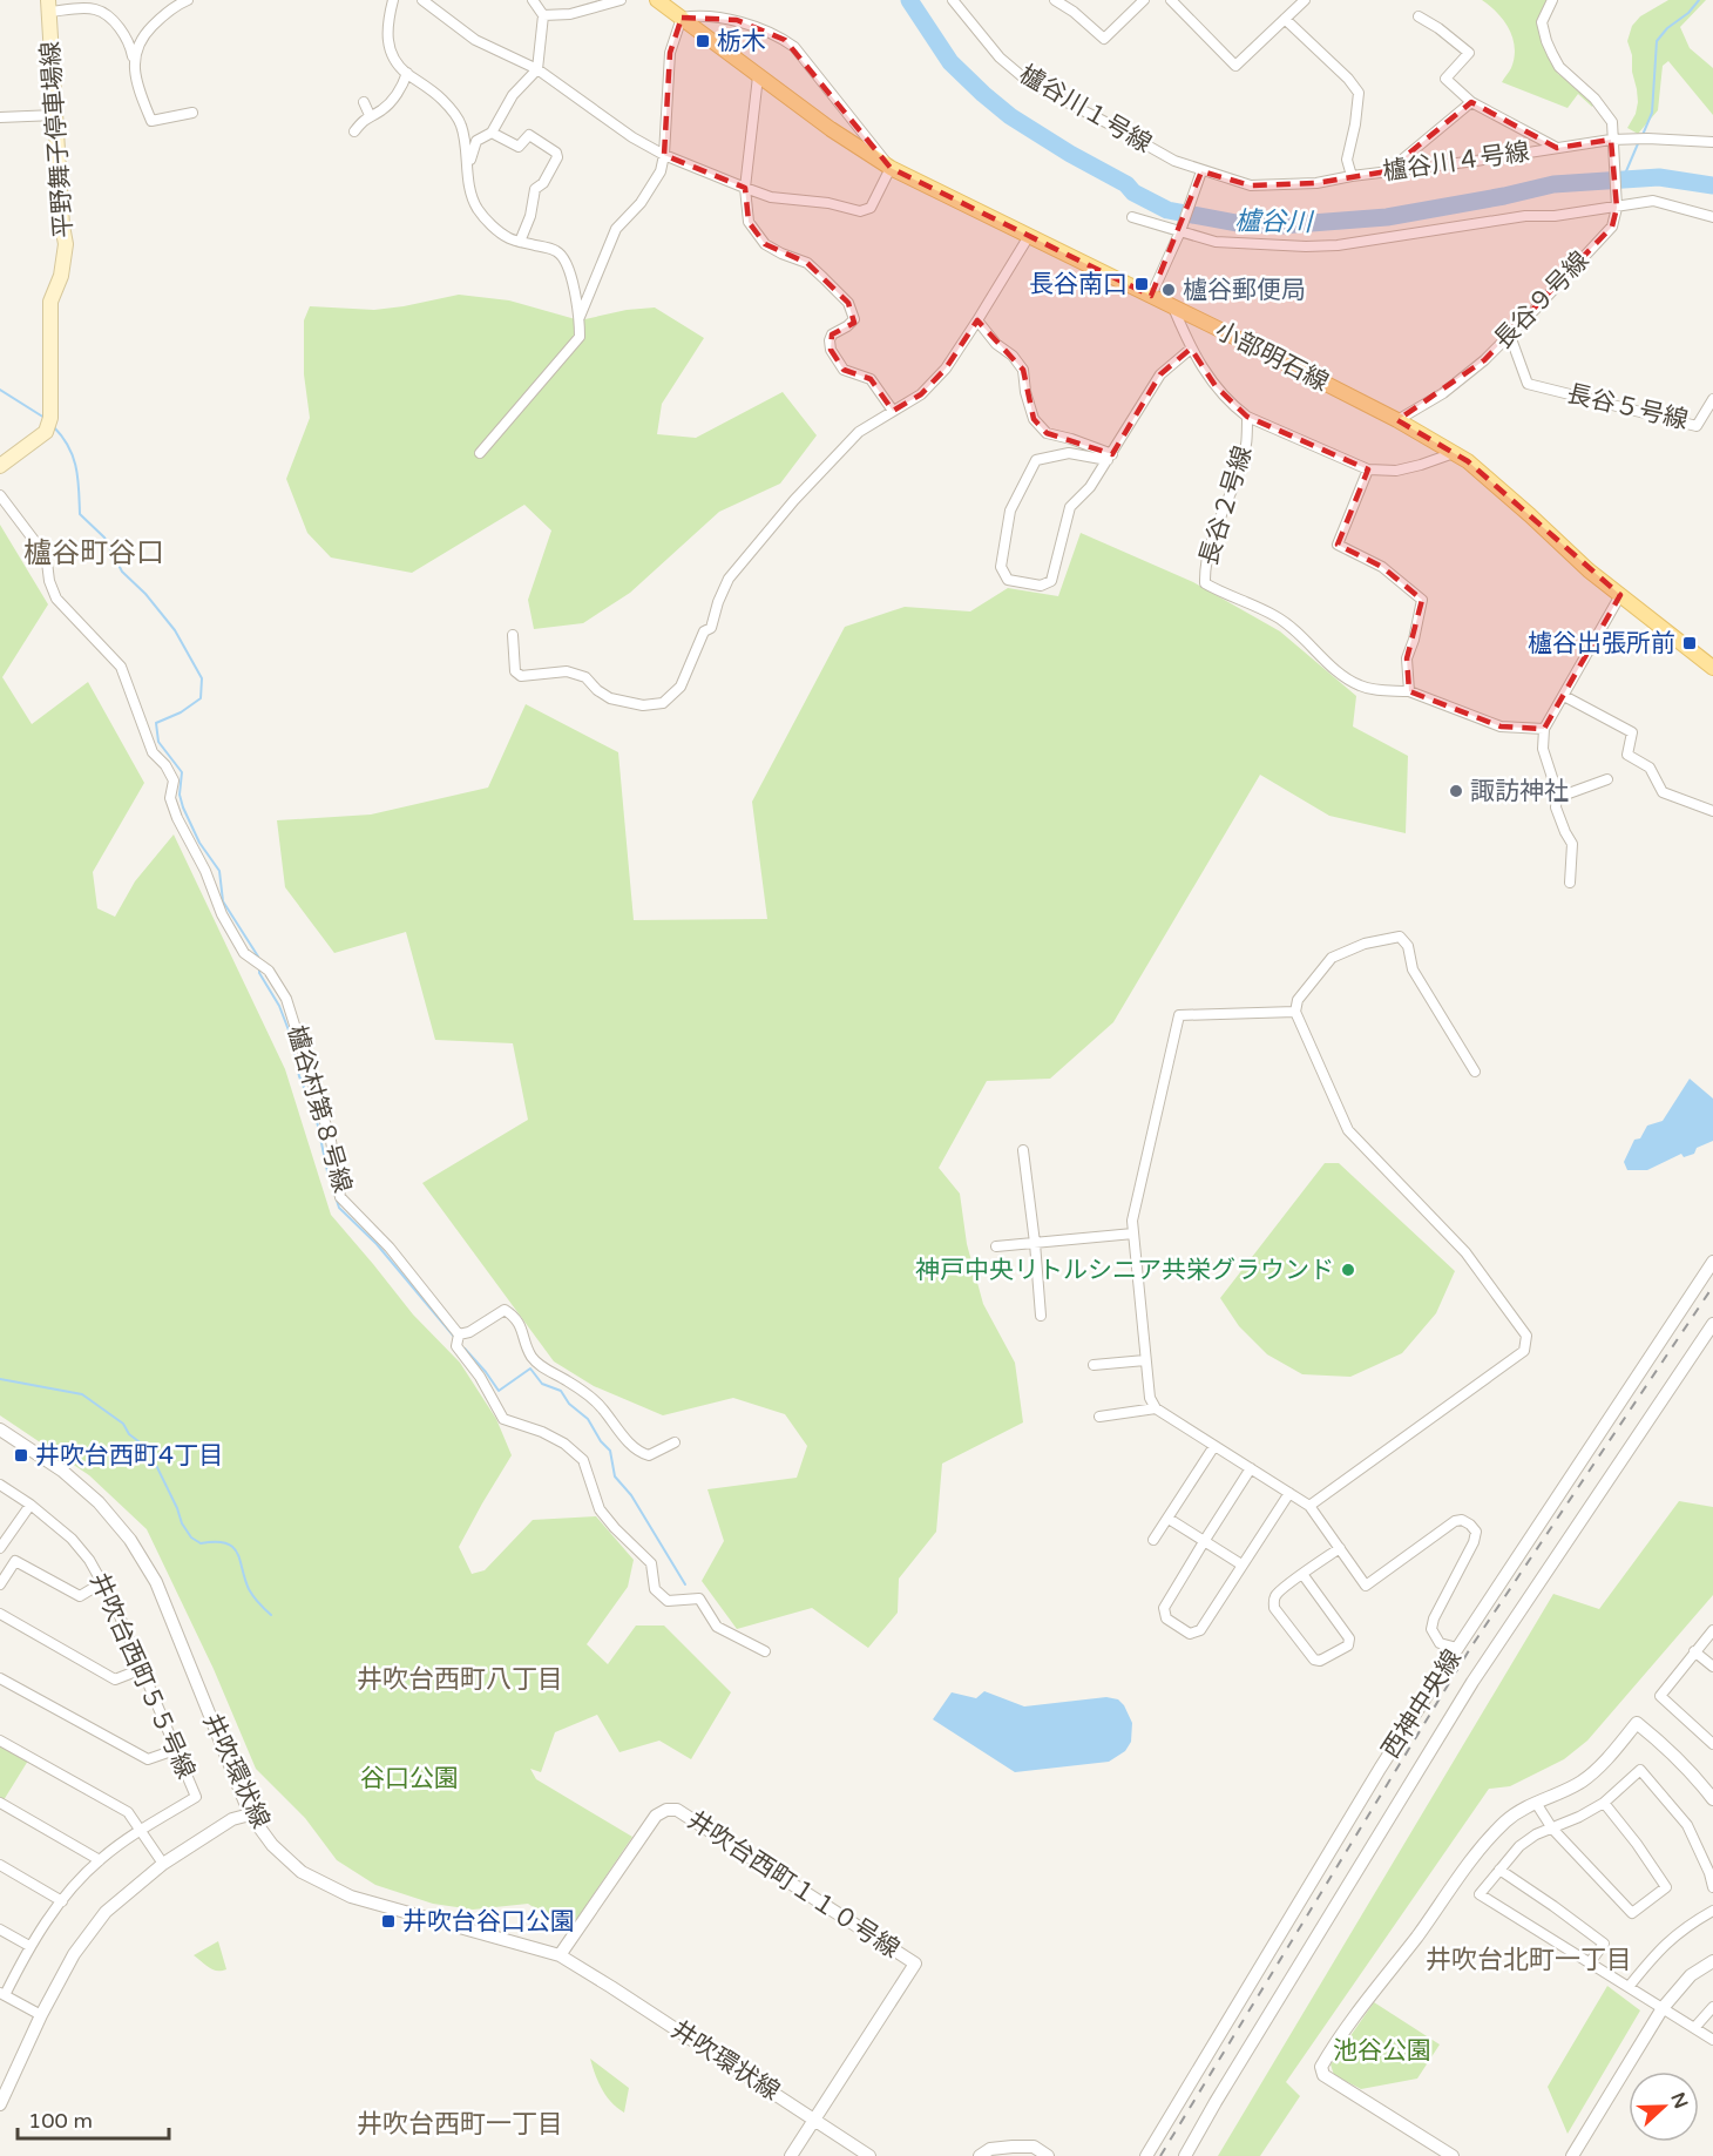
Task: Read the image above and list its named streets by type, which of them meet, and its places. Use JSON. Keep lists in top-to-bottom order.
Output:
{
  "streets": {
    "main road": ["平野舞子停車場線", "小部明石線"],
    "street": [
      "櫨谷川１号線",
      "櫨谷川４号線",
      "長谷９号線",
      "長谷５号線",
      "長谷２号線",
      "櫨谷村第８号線",
      "井吹台西町５５号線",
      "西神中央線",
      "井吹環状線",
      "井吹台西町１１０号線"
    ]
  },
  "crossings": [
    ["櫨谷川１号線", "櫨谷川４号線"],
    ["長谷９号線", "小部明石線"],
    ["長谷９号線", "長谷５号線"],
    ["井吹環状線", "井吹台西町１１０号線"]
  ],
  "districts": [
    "櫨谷町谷口",
    "井吹台西町八丁目",
    "井吹台北町一丁目",
    "井吹台西町一丁目"
  ],
  "water": ["櫨谷川"],
  "parks": ["谷口公園", "池谷公園"],
  "places": {
    "transit": [
      "栃木",
      "長谷南口",
      "櫨谷出張所前",
      "井吹台西町4丁目",
      "井吹台谷口公園"
    ],
    "other": ["櫨谷郵便局", "諏訪神社", "神戸中央リトルシニア共栄グラウンド"]
  },
  "scale_bar": "100 m",
  "north": "right"
}
